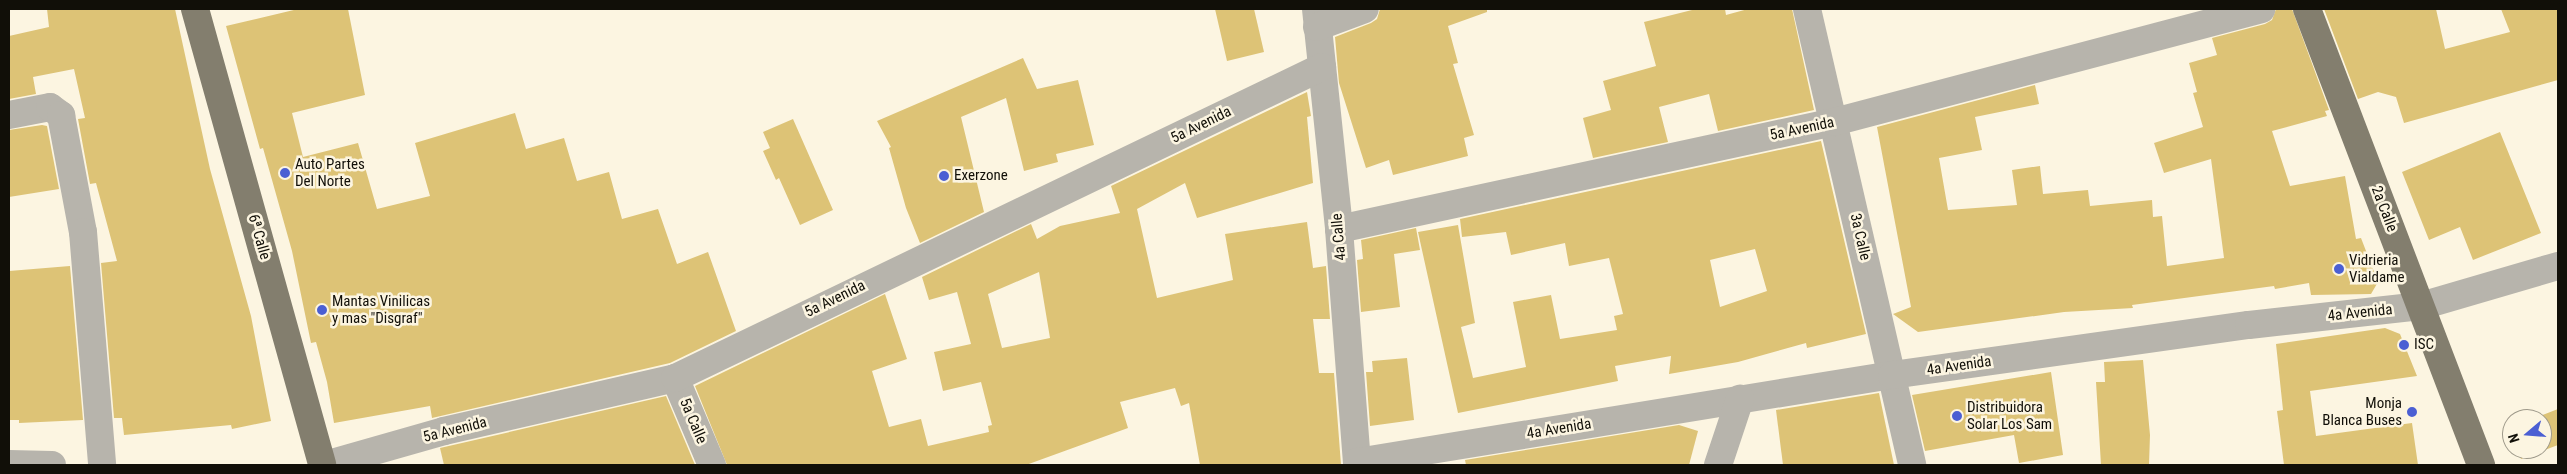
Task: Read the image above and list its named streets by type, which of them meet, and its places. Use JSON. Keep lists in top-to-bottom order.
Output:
{
  "streets": {
    "main road": ["2a Calle", "6ª Calle"],
    "street": [
      "5a Avenida",
      "4a Calle",
      "3a Calle",
      "4a Avenida",
      "5a Calle"
    ]
  },
  "crossings": [
    ["5a Avenida", "6ª Calle"],
    ["5a Avenida", "4a Calle"],
    ["5a Avenida", "3a Calle"],
    ["5a Avenida", "5a Calle"],
    ["2a Calle", "4a Avenida"],
    ["4a Calle", "4a Avenida"],
    ["3a Calle", "4a Avenida"]
  ],
  "places": [
    "Auto Partes Del Norte",
    "Exerzone",
    "Vidrieria Vialdame",
    "Mantas Vinilicas y mas \"Disgraf\"",
    "ISC",
    "Monja Blanca Buses",
    "Distribuidora Solar Los Sam"
  ],
  "north": "left"
}
